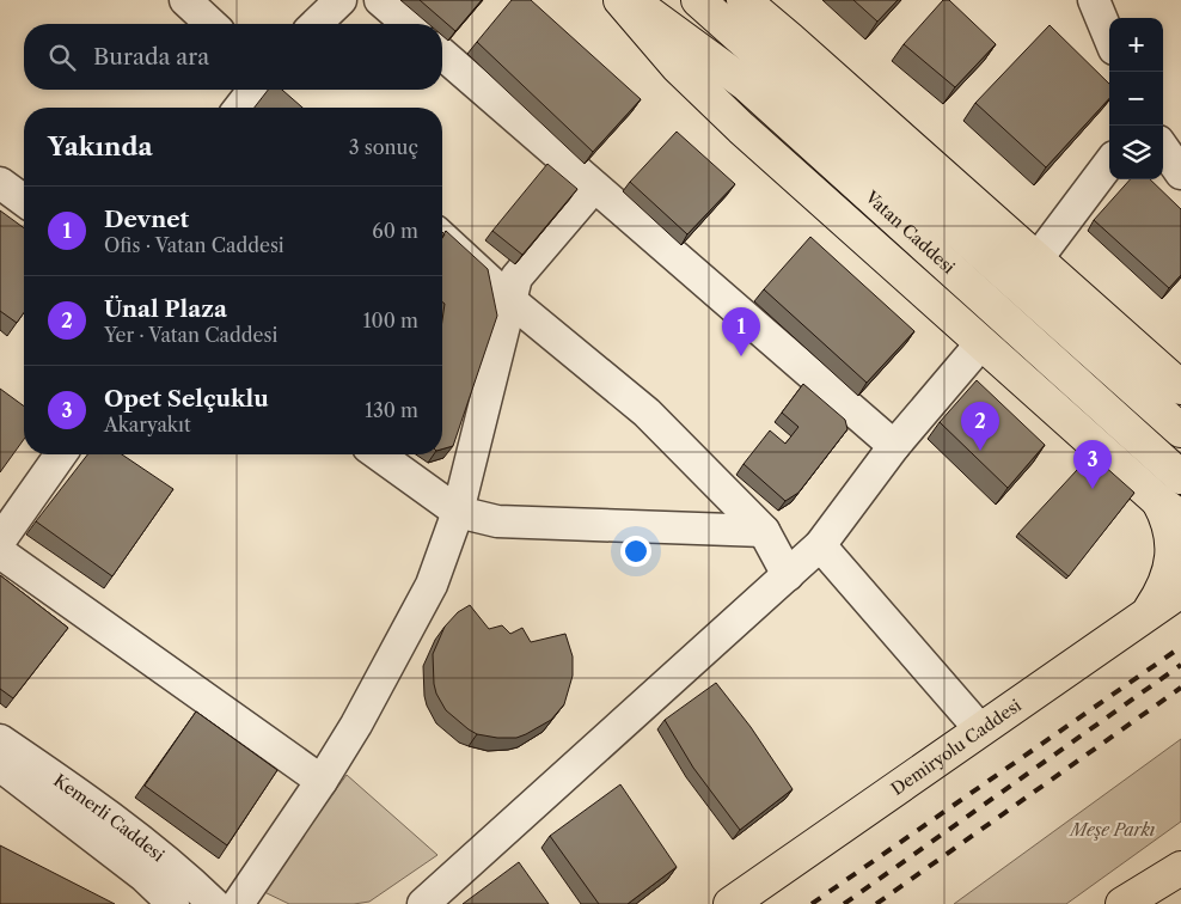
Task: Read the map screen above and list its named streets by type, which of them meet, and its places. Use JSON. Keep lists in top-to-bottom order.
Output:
{
  "streets": {
    "main road": ["Vatan Caddesi", "Demiryolu Caddesi"],
    "street": ["Kemerli Caddesi"]
  },
  "parks": ["Meşe Parkı"],
  "page": {
    "map_buttons": ["+", "−"],
    "search": "Burada ara",
    "heading": ["Yakında", "3 sonuç"],
    "list": [
      {
        "mark": "1",
        "name": "Devnet",
        "note": "Ofis · Vatan Caddesi",
        "value": "60 m"
      },
      {
        "mark": "2",
        "name": "Ünal Plaza",
        "note": "Yer · Vatan Caddesi",
        "value": "100 m"
      },
      {
        "mark": "3",
        "name": "Opet Selçuklu",
        "note": "Akaryakıt",
        "value": "130 m"
      }
    ],
    "pins": ["1", "2", "3"]
  }
}
